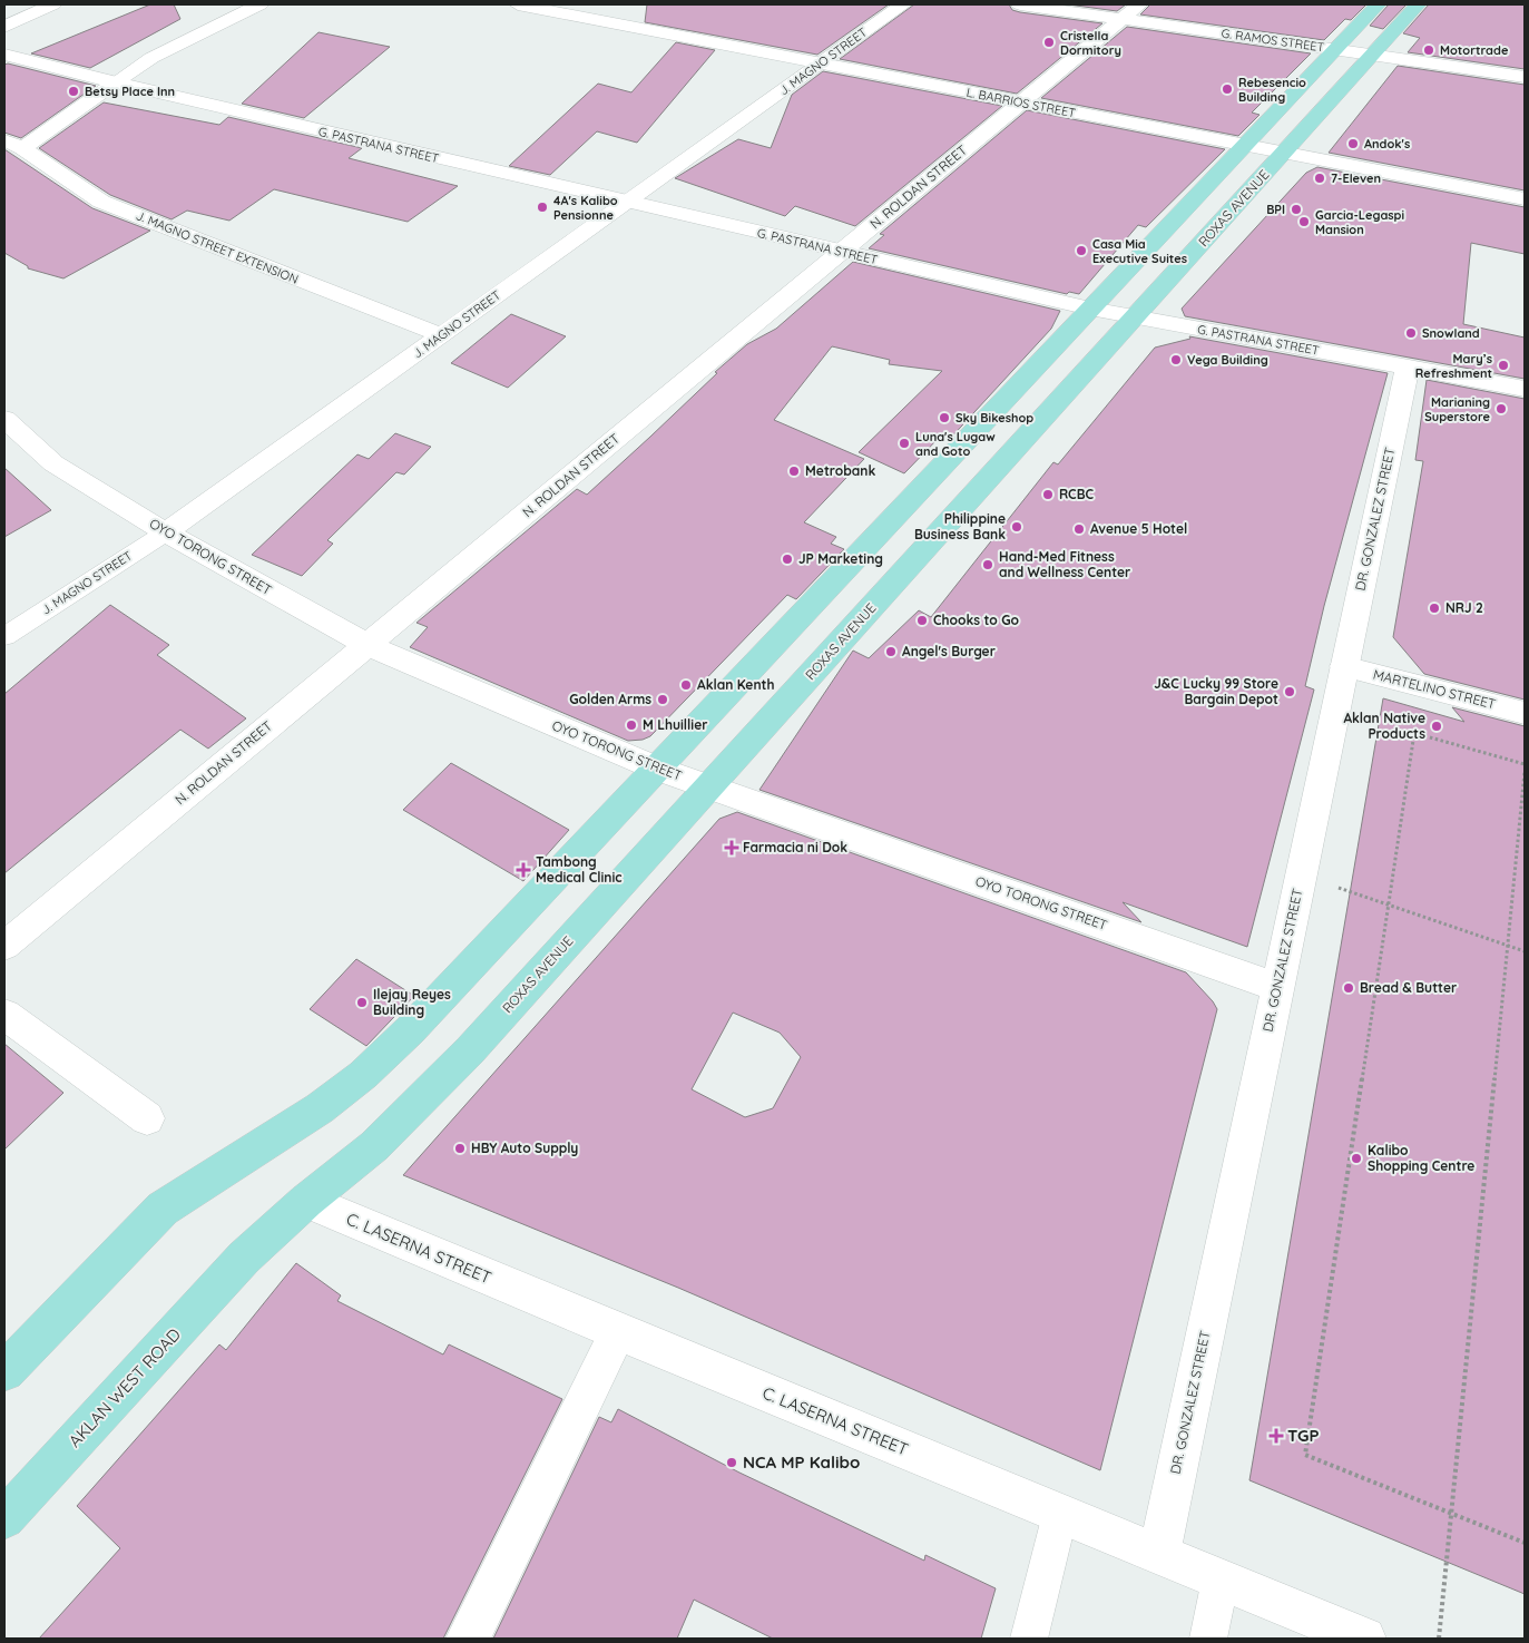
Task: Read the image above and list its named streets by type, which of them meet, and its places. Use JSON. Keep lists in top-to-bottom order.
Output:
{
  "streets": {
    "main road": ["ROXAS AVENUE", "AKLAN WEST ROAD"],
    "street": [
      "G. RAMOS STREET",
      "J. MAGNO STREET",
      "L. BARRIOS STREET",
      "G. PASTRANA STREET",
      "N. ROLDAN STREET",
      "J. MAGNO STREET EXTENSION",
      "DR. GONZALEZ STREET",
      "OYO TORONG STREET",
      "MARTELINO STREET",
      "C. LASERNA STREET"
    ]
  },
  "crossings": [
    ["G. RAMOS STREET", "N. ROLDAN STREET"],
    ["G. RAMOS STREET", "ROXAS AVENUE"],
    ["J. MAGNO STREET", "L. BARRIOS STREET"],
    ["J. MAGNO STREET", "G. PASTRANA STREET"],
    ["J. MAGNO STREET", "J. MAGNO STREET EXTENSION"],
    ["J. MAGNO STREET", "OYO TORONG STREET"],
    ["L. BARRIOS STREET", "N. ROLDAN STREET"],
    ["L. BARRIOS STREET", "ROXAS AVENUE"],
    ["G. PASTRANA STREET", "N. ROLDAN STREET"],
    ["G. PASTRANA STREET", "ROXAS AVENUE"],
    ["G. PASTRANA STREET", "DR. GONZALEZ STREET"],
    ["N. ROLDAN STREET", "OYO TORONG STREET"],
    ["ROXAS AVENUE", "OYO TORONG STREET"],
    ["ROXAS AVENUE", "C. LASERNA STREET"],
    ["ROXAS AVENUE", "AKLAN WEST ROAD"],
    ["DR. GONZALEZ STREET", "OYO TORONG STREET"],
    ["DR. GONZALEZ STREET", "MARTELINO STREET"],
    ["DR. GONZALEZ STREET", "C. LASERNA STREET"]
  ],
  "places": {
    "other": [
      "Cristella Dormitory",
      "Motortrade",
      "Rebesencio Building",
      "Betsy Place Inn",
      "Andok's",
      "7-Eleven",
      "4A's Kalibo Pensionne",
      "BPI",
      "Garcia-Legaspi Mansion",
      "Casa Mia Executive Suites",
      "Snowland",
      "Vega Building",
      "Mary’s Refreshment",
      "Marianing Superstore",
      "Sky Bikeshop",
      "Luna's Lugaw and Goto",
      "Metrobank",
      "RCBC",
      "Philippine Business Bank",
      "Avenue 5 Hotel",
      "JP Marketing",
      "Hand-Med Fitness and Wellness Center",
      "NRJ 2",
      "Chooks to Go",
      "Angel's Burger",
      "Aklan Kenth",
      "J&C Lucky 99 Store Bargain Depot",
      "Golden Arms",
      "M Lhuillier",
      "Aklan Native Products",
      "Bread & Butter",
      "Ilejay Reyes Building",
      "HBY Auto Supply",
      "Kalibo Shopping Centre",
      "NCA MP Kalibo"
    ],
    "health": ["Farmacia ni Dok", "Tambong Medical Clinic", "TGP"]
  }
}
